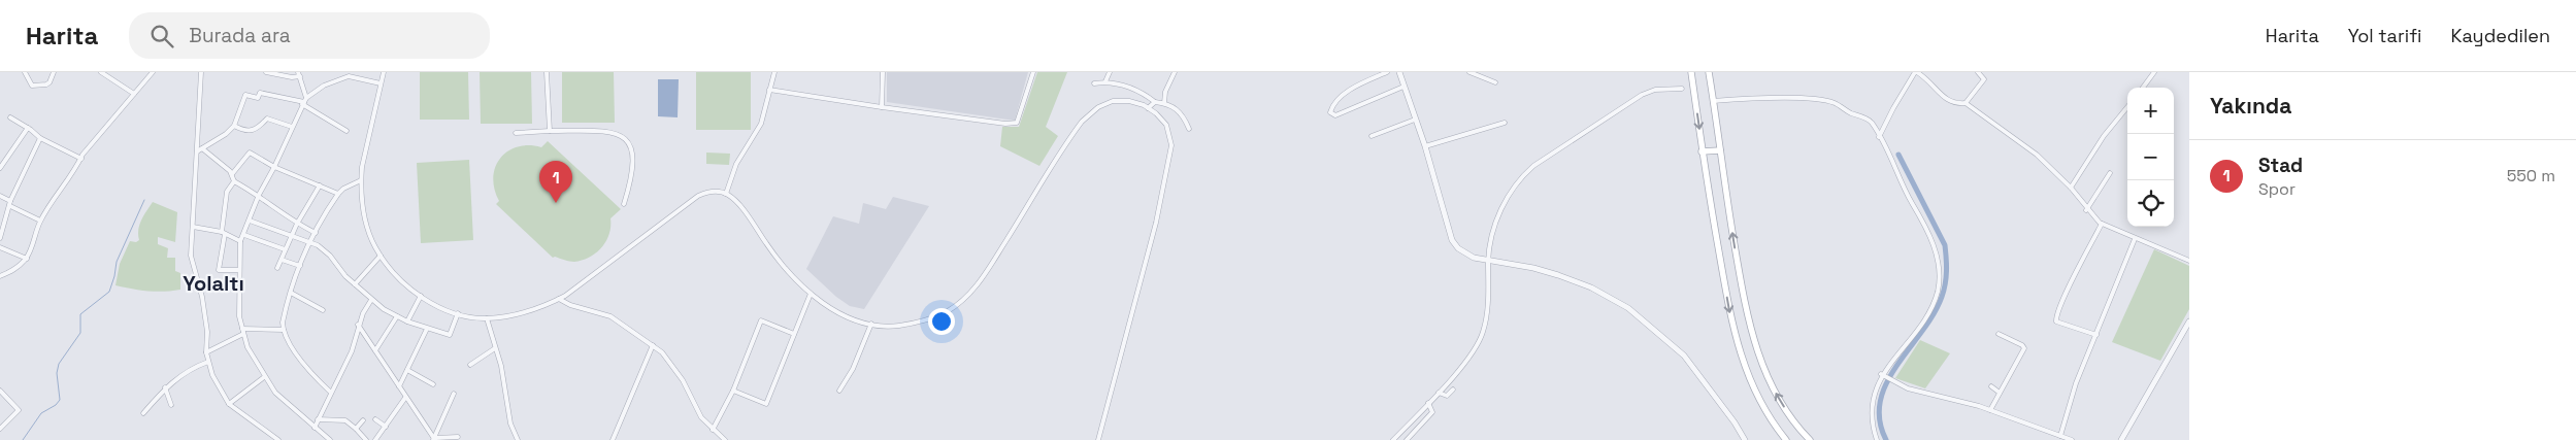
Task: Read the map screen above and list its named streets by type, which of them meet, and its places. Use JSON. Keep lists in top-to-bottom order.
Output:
{
  "districts": ["Yolaltı"],
  "page": {
    "header": "Harita",
    "search": "Burada ara",
    "nav": ["Harita", "Yol tarifi", "Kaydedilen"],
    "heading": "Yakında",
    "map_buttons": ["+", "−"],
    "list": [
      {
        "mark": "1",
        "name": "Stad",
        "note": "Spor",
        "value": "550 m"
      }
    ],
    "pins": "1"
  }
}
